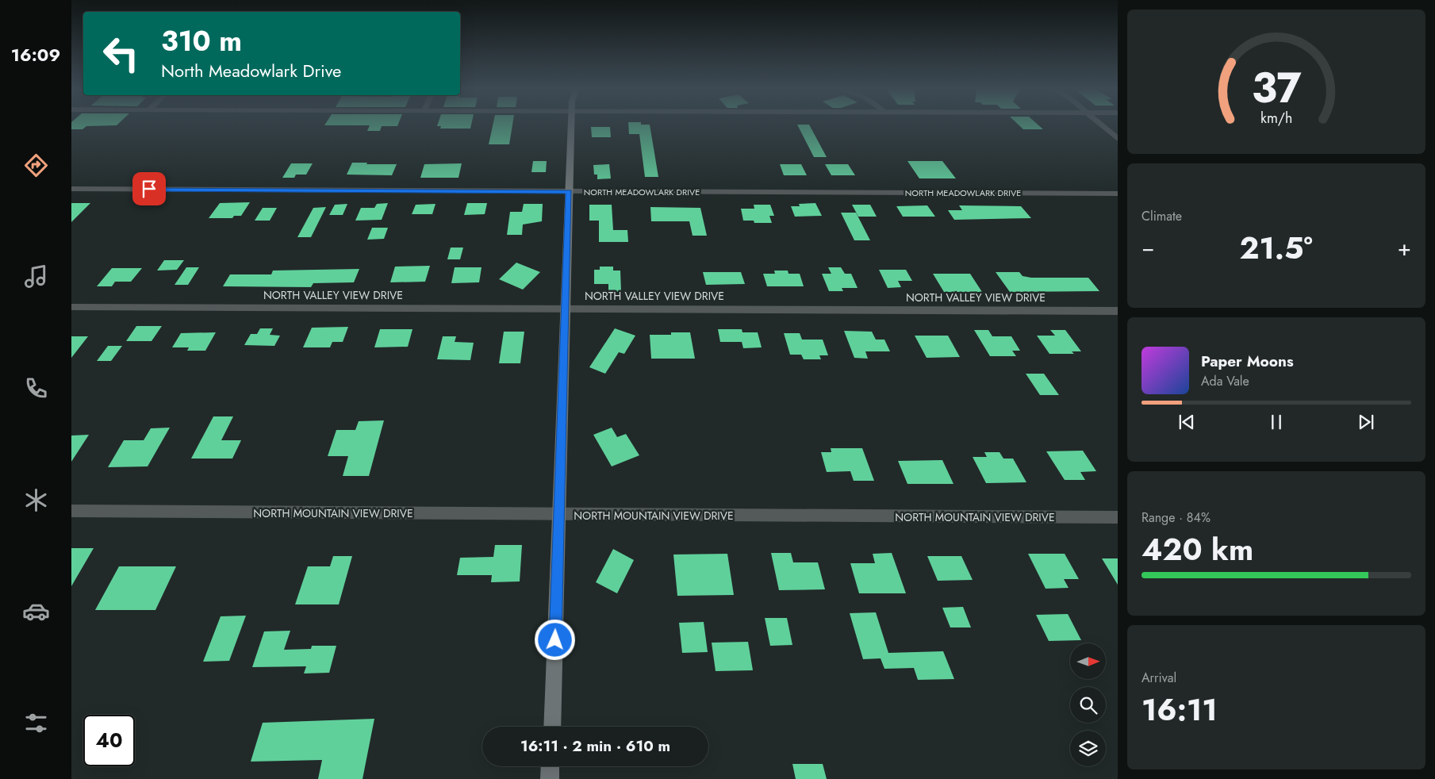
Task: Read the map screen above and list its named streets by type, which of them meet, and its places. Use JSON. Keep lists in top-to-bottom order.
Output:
{
  "streets": {
    "street": ["NORTH MEADOWLARK DRIVE", "NORTH VALLEY VIEW DRIVE", "NORTH MOUNTAIN VIEW DRIVE"]
  },
  "north": "right",
  "page": {
    "tabs": "16:09",
    "turn": ["310 m", "North Meadowlark Drive"],
    "tile": [
      "Climate",
      ["Range · 84%", "420 km"],
      ["Arrival", "16:11"]
    ],
    "heat": ["−", "21.5°", "+"],
    "song": ["Paper Moons", "Ada Vale"],
    "limit": "40",
    "trip": "16:11 · 2 min · 610 m",
    "gauge": ["37", "km/h"]
  }
}
